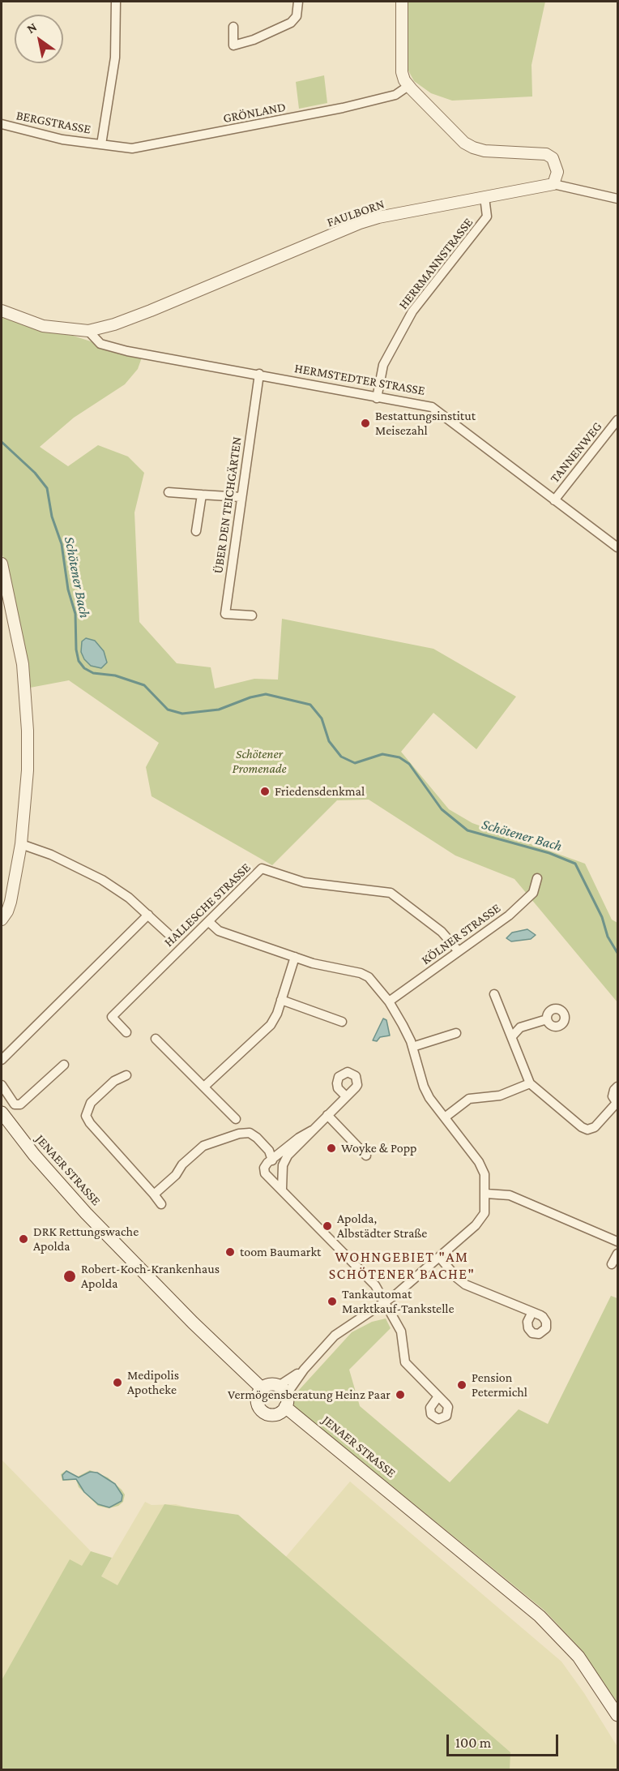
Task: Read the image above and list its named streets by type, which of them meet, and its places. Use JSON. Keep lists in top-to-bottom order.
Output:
{
  "streets": {
    "main road": ["JENAER STRASSE"],
    "street": [
      "GRÖNLAND",
      "BERGSTRASSE",
      "FAULBORN",
      "HERRMANNSTRASSE",
      "HERMSTEDTER STRASSE",
      "TANNENWEG",
      "ÜBER DEN TEICHGÄRTEN",
      "HALLESCHE STRASSE",
      "KÖLNER STRASSE"
    ]
  },
  "crossings": [
    ["GRÖNLAND", "BERGSTRASSE"],
    ["FAULBORN", "HERRMANNSTRASSE"],
    ["FAULBORN", "HERMSTEDTER STRASSE"],
    ["HERRMANNSTRASSE", "HERMSTEDTER STRASSE"],
    ["HERMSTEDTER STRASSE", "TANNENWEG"],
    ["HERMSTEDTER STRASSE", "ÜBER DEN TEICHGÄRTEN"],
    ["HALLESCHE STRASSE", "KÖLNER STRASSE"]
  ],
  "districts": ["WOHNGEBIET \"AM SCHÖTENER BACHE\""],
  "water": ["Schötener Bach"],
  "parks": ["Schötener Promenade"],
  "places": [
    "Bestattungsinstitut Meisezahl",
    "Friedensdenkmal",
    "Woyke & Popp",
    "Apolda, Albstädter Straße",
    "DRK Rettungswache Apolda",
    "toom Baumarkt",
    "Robert-Koch-Krankenhaus Apolda",
    "Tankautomat Marktkauf-Tankstelle",
    "Medipolis Apotheke",
    "Pension Petermichl",
    "Vermögensberatung Heinz Paar"
  ],
  "scale_bar": "100 m",
  "north": "top left"
}
